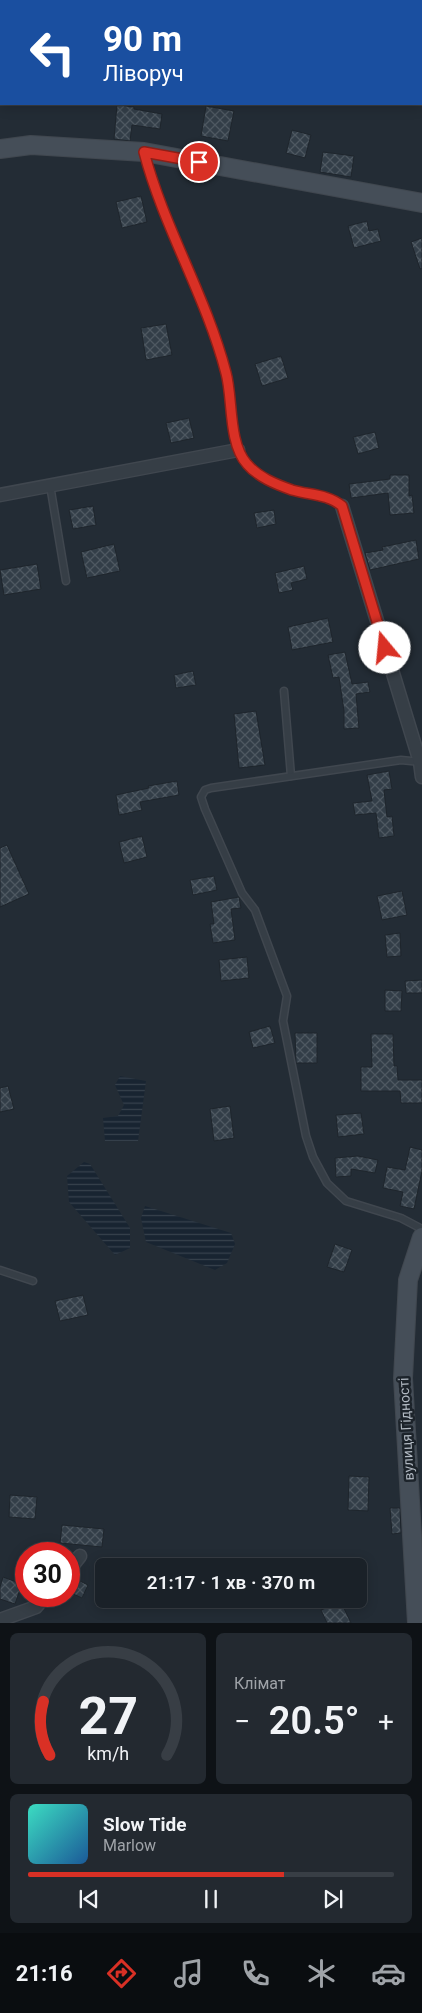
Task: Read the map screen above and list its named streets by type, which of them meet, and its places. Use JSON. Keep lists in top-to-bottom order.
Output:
{
  "streets": {
    "street": ["вулиця Гідності"]
  },
  "page": {
    "turn": ["90 m", "Ліворуч"],
    "limit": "30",
    "trip": "21:17 · 1 хв · 370 m",
    "tile": "Клімат",
    "heat": ["−", "20.5°", "+"],
    "song": ["Slow Tide", "Marlow"],
    "tabs": "21:16",
    "gauge": ["27", "km/h"]
  }
}
